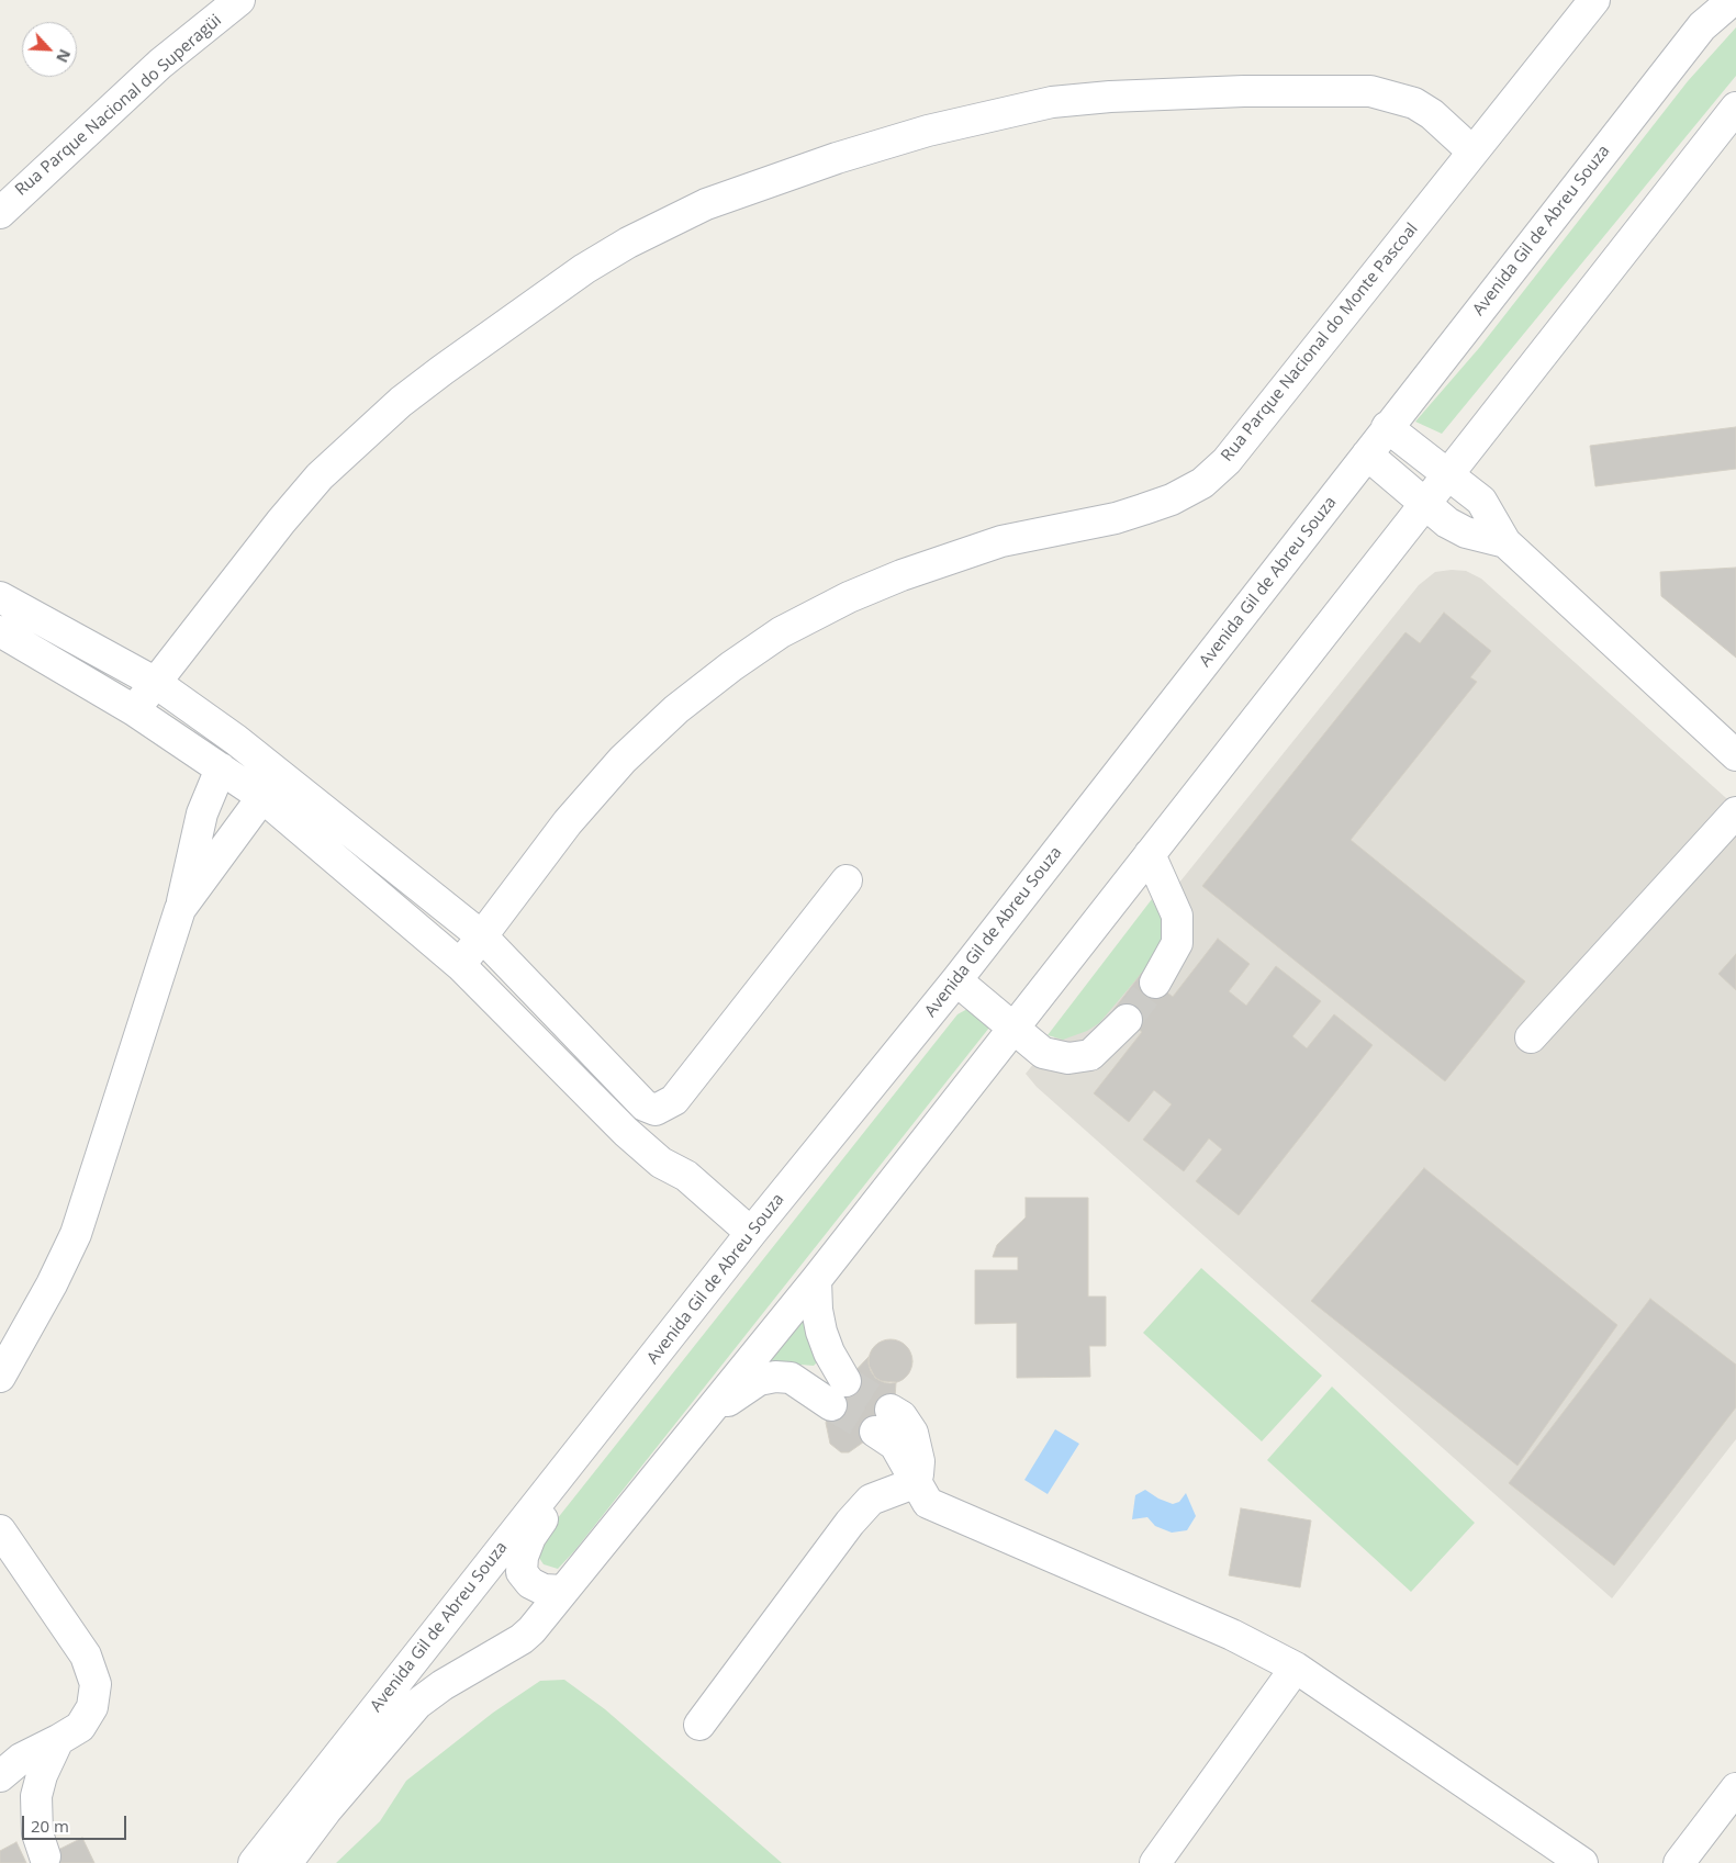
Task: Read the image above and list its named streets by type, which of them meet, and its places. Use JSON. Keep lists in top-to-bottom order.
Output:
{
  "streets": {
    "street": ["Rua Parque Nacional do Superagüi", "Avenida Gil de Abreu Souza", "Rua Parque Nacional do Monte Pascoal"]
  },
  "scale_bar": "20 m",
  "north": "bottom right"
}
